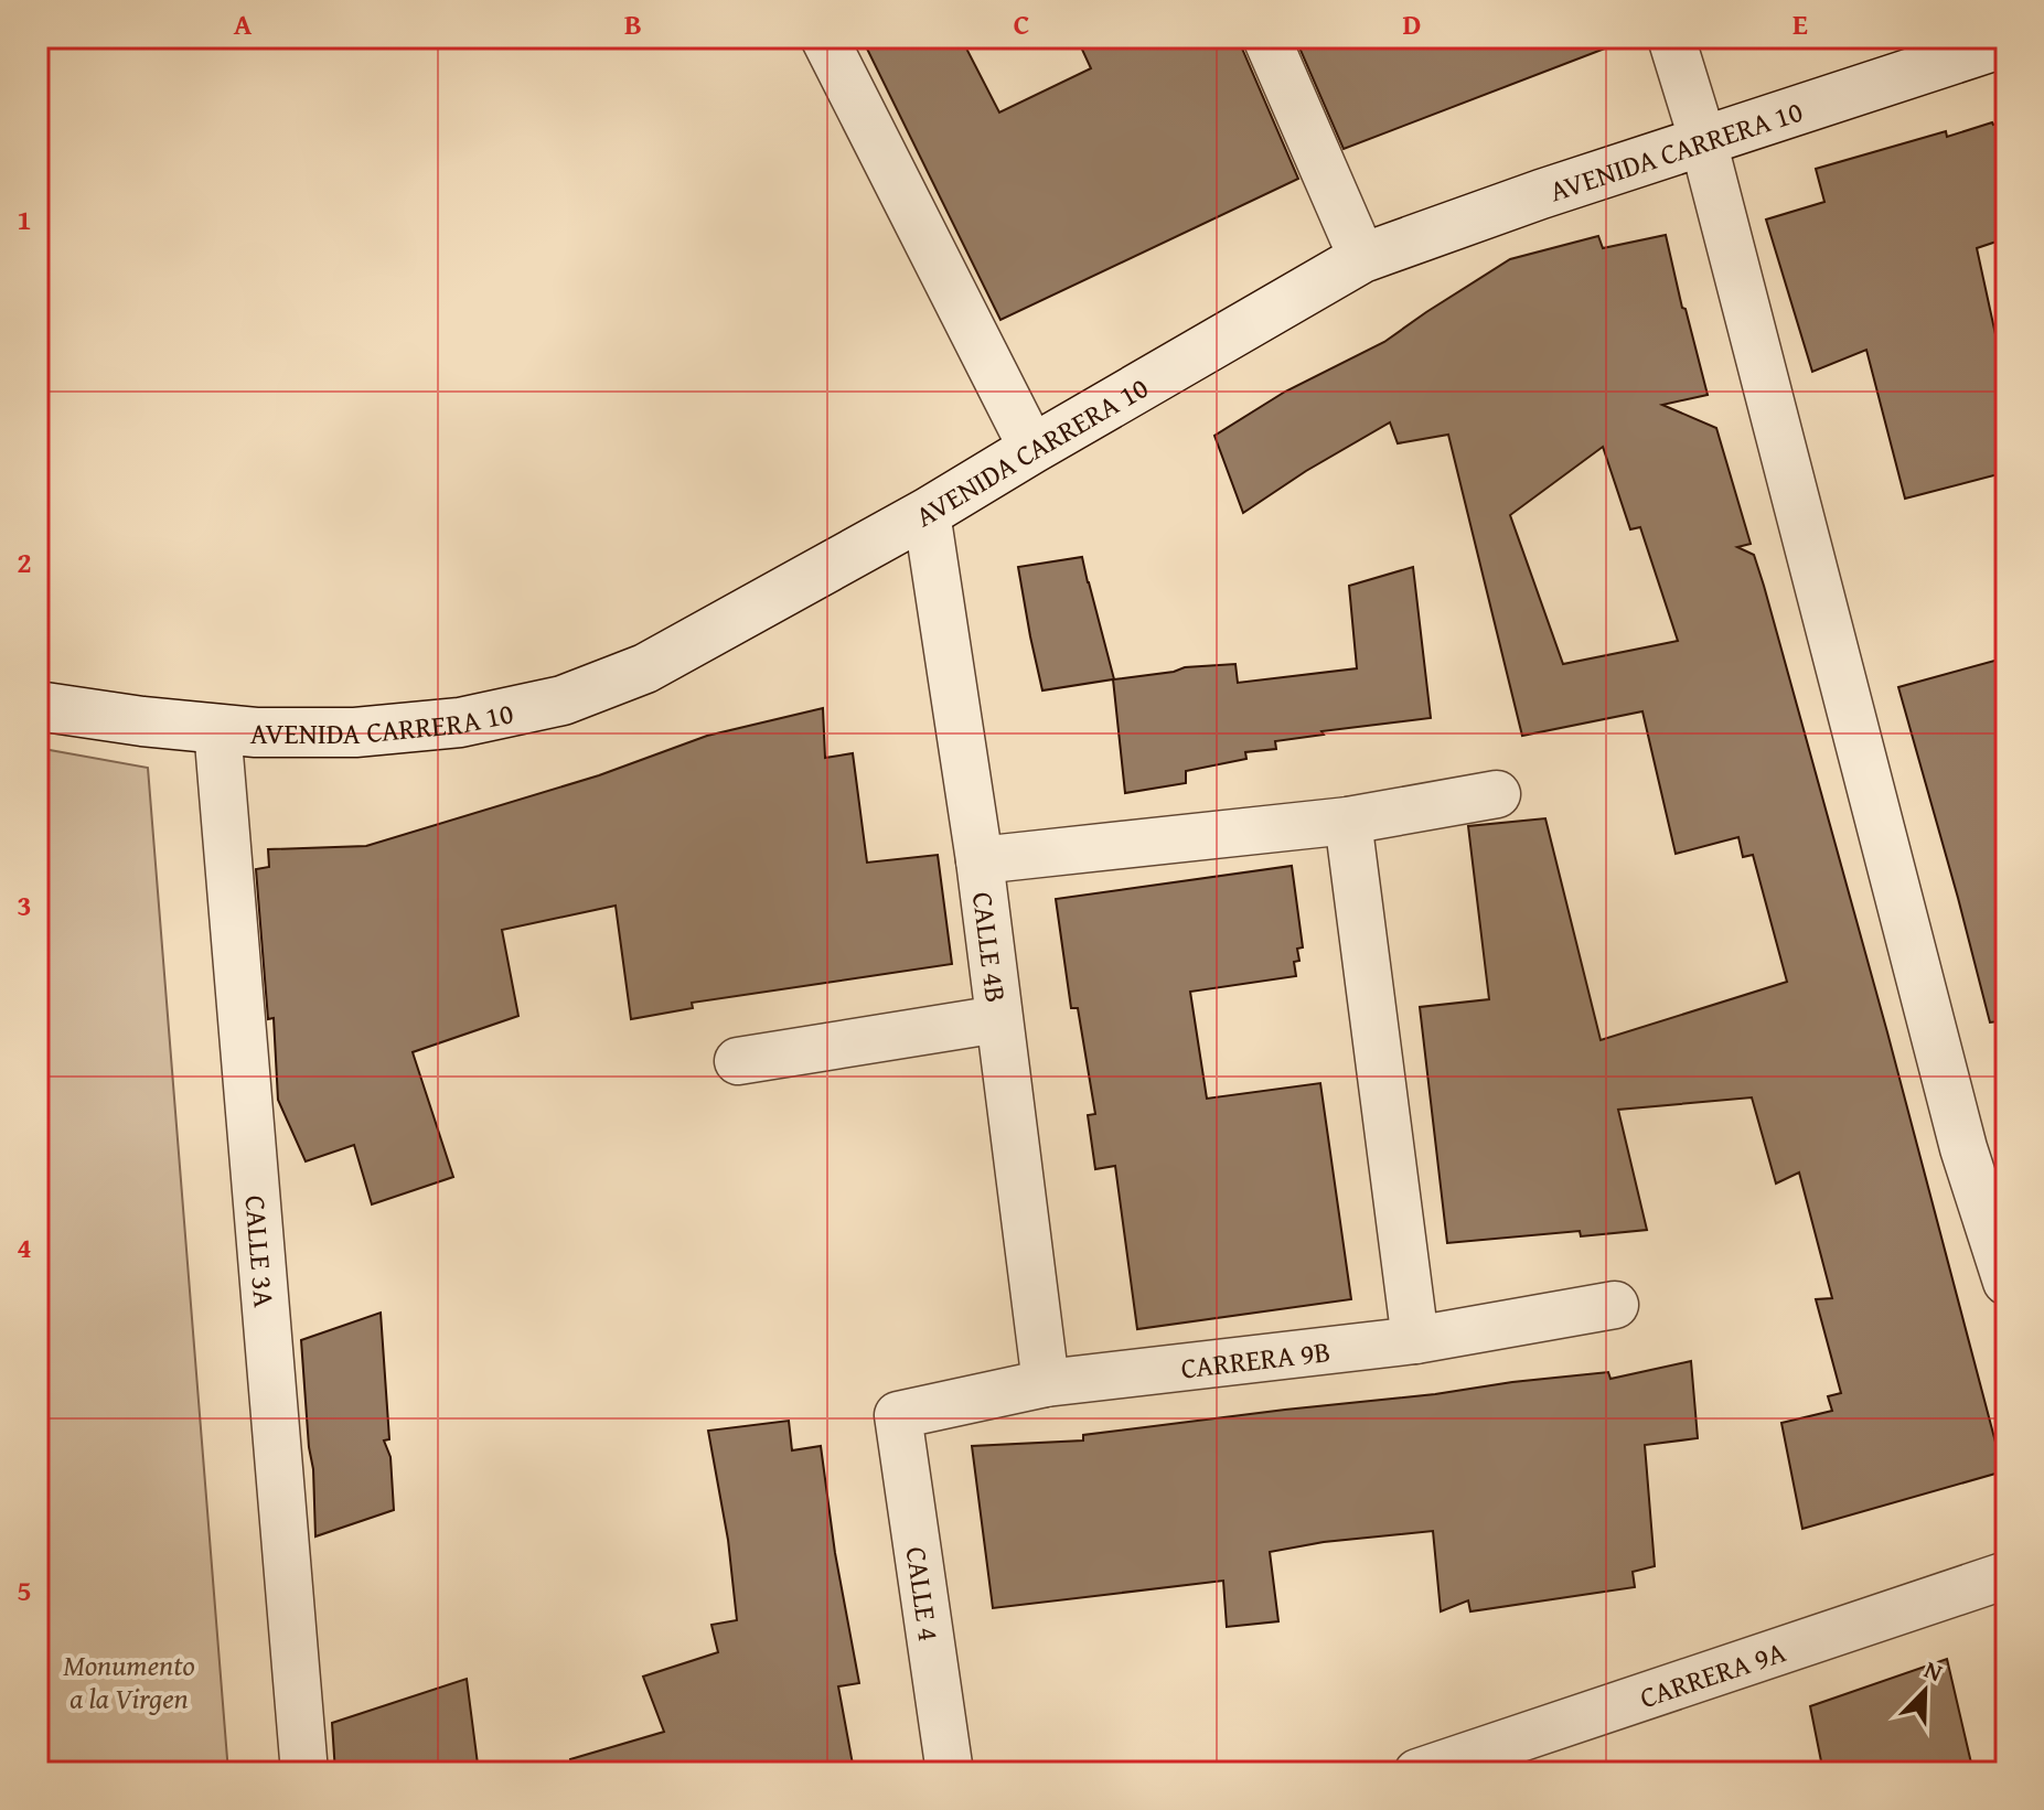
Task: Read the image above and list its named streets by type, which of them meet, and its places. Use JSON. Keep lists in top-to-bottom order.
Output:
{
  "streets": {
    "main road": ["AVENIDA CARRERA 10"],
    "street": [
      "CALLE 4B",
      "CALLE 3A",
      "CARRERA 9B",
      "CALLE 4",
      "CARRERA 9A"
    ]
  },
  "crossings": [
    ["AVENIDA CARRERA 10", "CALLE 4B"],
    ["AVENIDA CARRERA 10", "CALLE 3A"],
    ["CALLE 4B", "CARRERA 9B"],
    ["CARRERA 9B", "CALLE 4"]
  ],
  "parks": ["Monumento a la Virgen"],
  "north": "top right",
  "grid": {
    "columns": [
      "A",
      "B",
      "C",
      "D",
      "E"
    ],
    "rows": [
      "1",
      "2",
      "3",
      "4",
      "5"
    ]
  }
}
